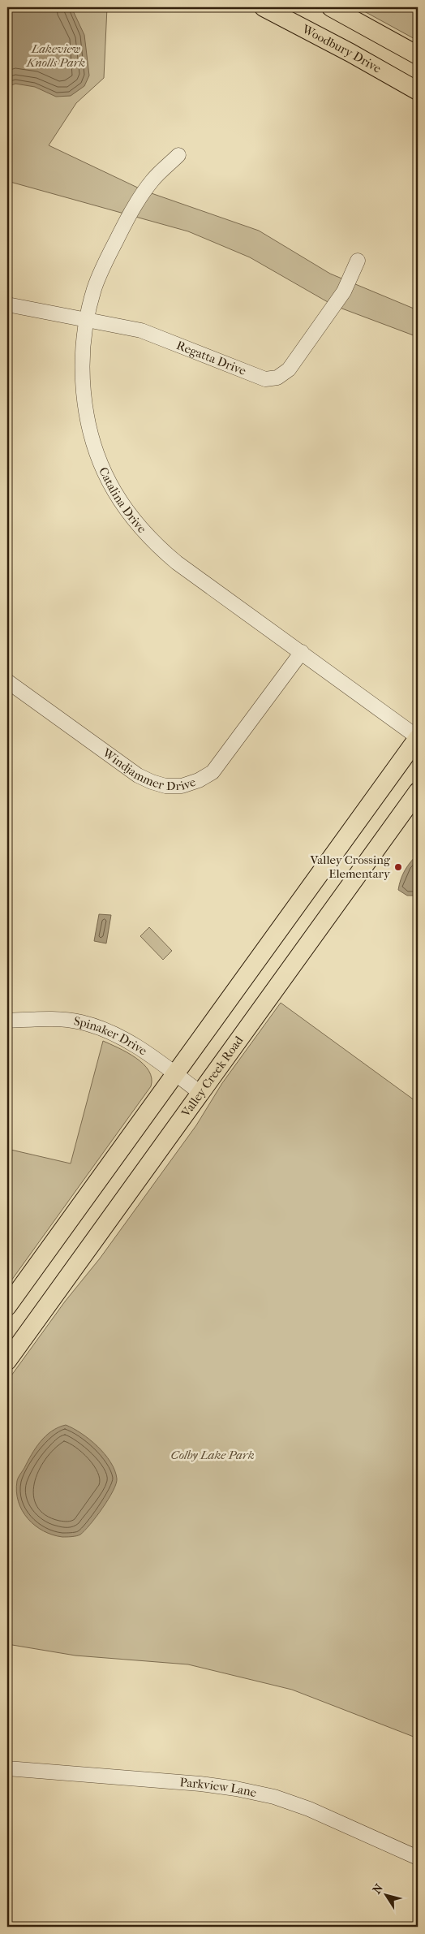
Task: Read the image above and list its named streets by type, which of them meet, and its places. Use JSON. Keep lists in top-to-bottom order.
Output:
{
  "streets": {
    "main road": ["Woodbury Drive", "Valley Creek Road"],
    "street": [
      "Regatta Drive",
      "Catalina Drive",
      "Windjammer Drive",
      "Spinaker Drive",
      "Parkview Lane"
    ]
  },
  "crossings": [
    ["Regatta Drive", "Catalina Drive"],
    ["Catalina Drive", "Windjammer Drive"],
    ["Spinaker Drive", "Valley Creek Road"]
  ],
  "parks": ["Lakeview Knolls Park", "Colby Lake Park"],
  "places": ["Valley Crossing Elementary"],
  "north": "top left"
}
